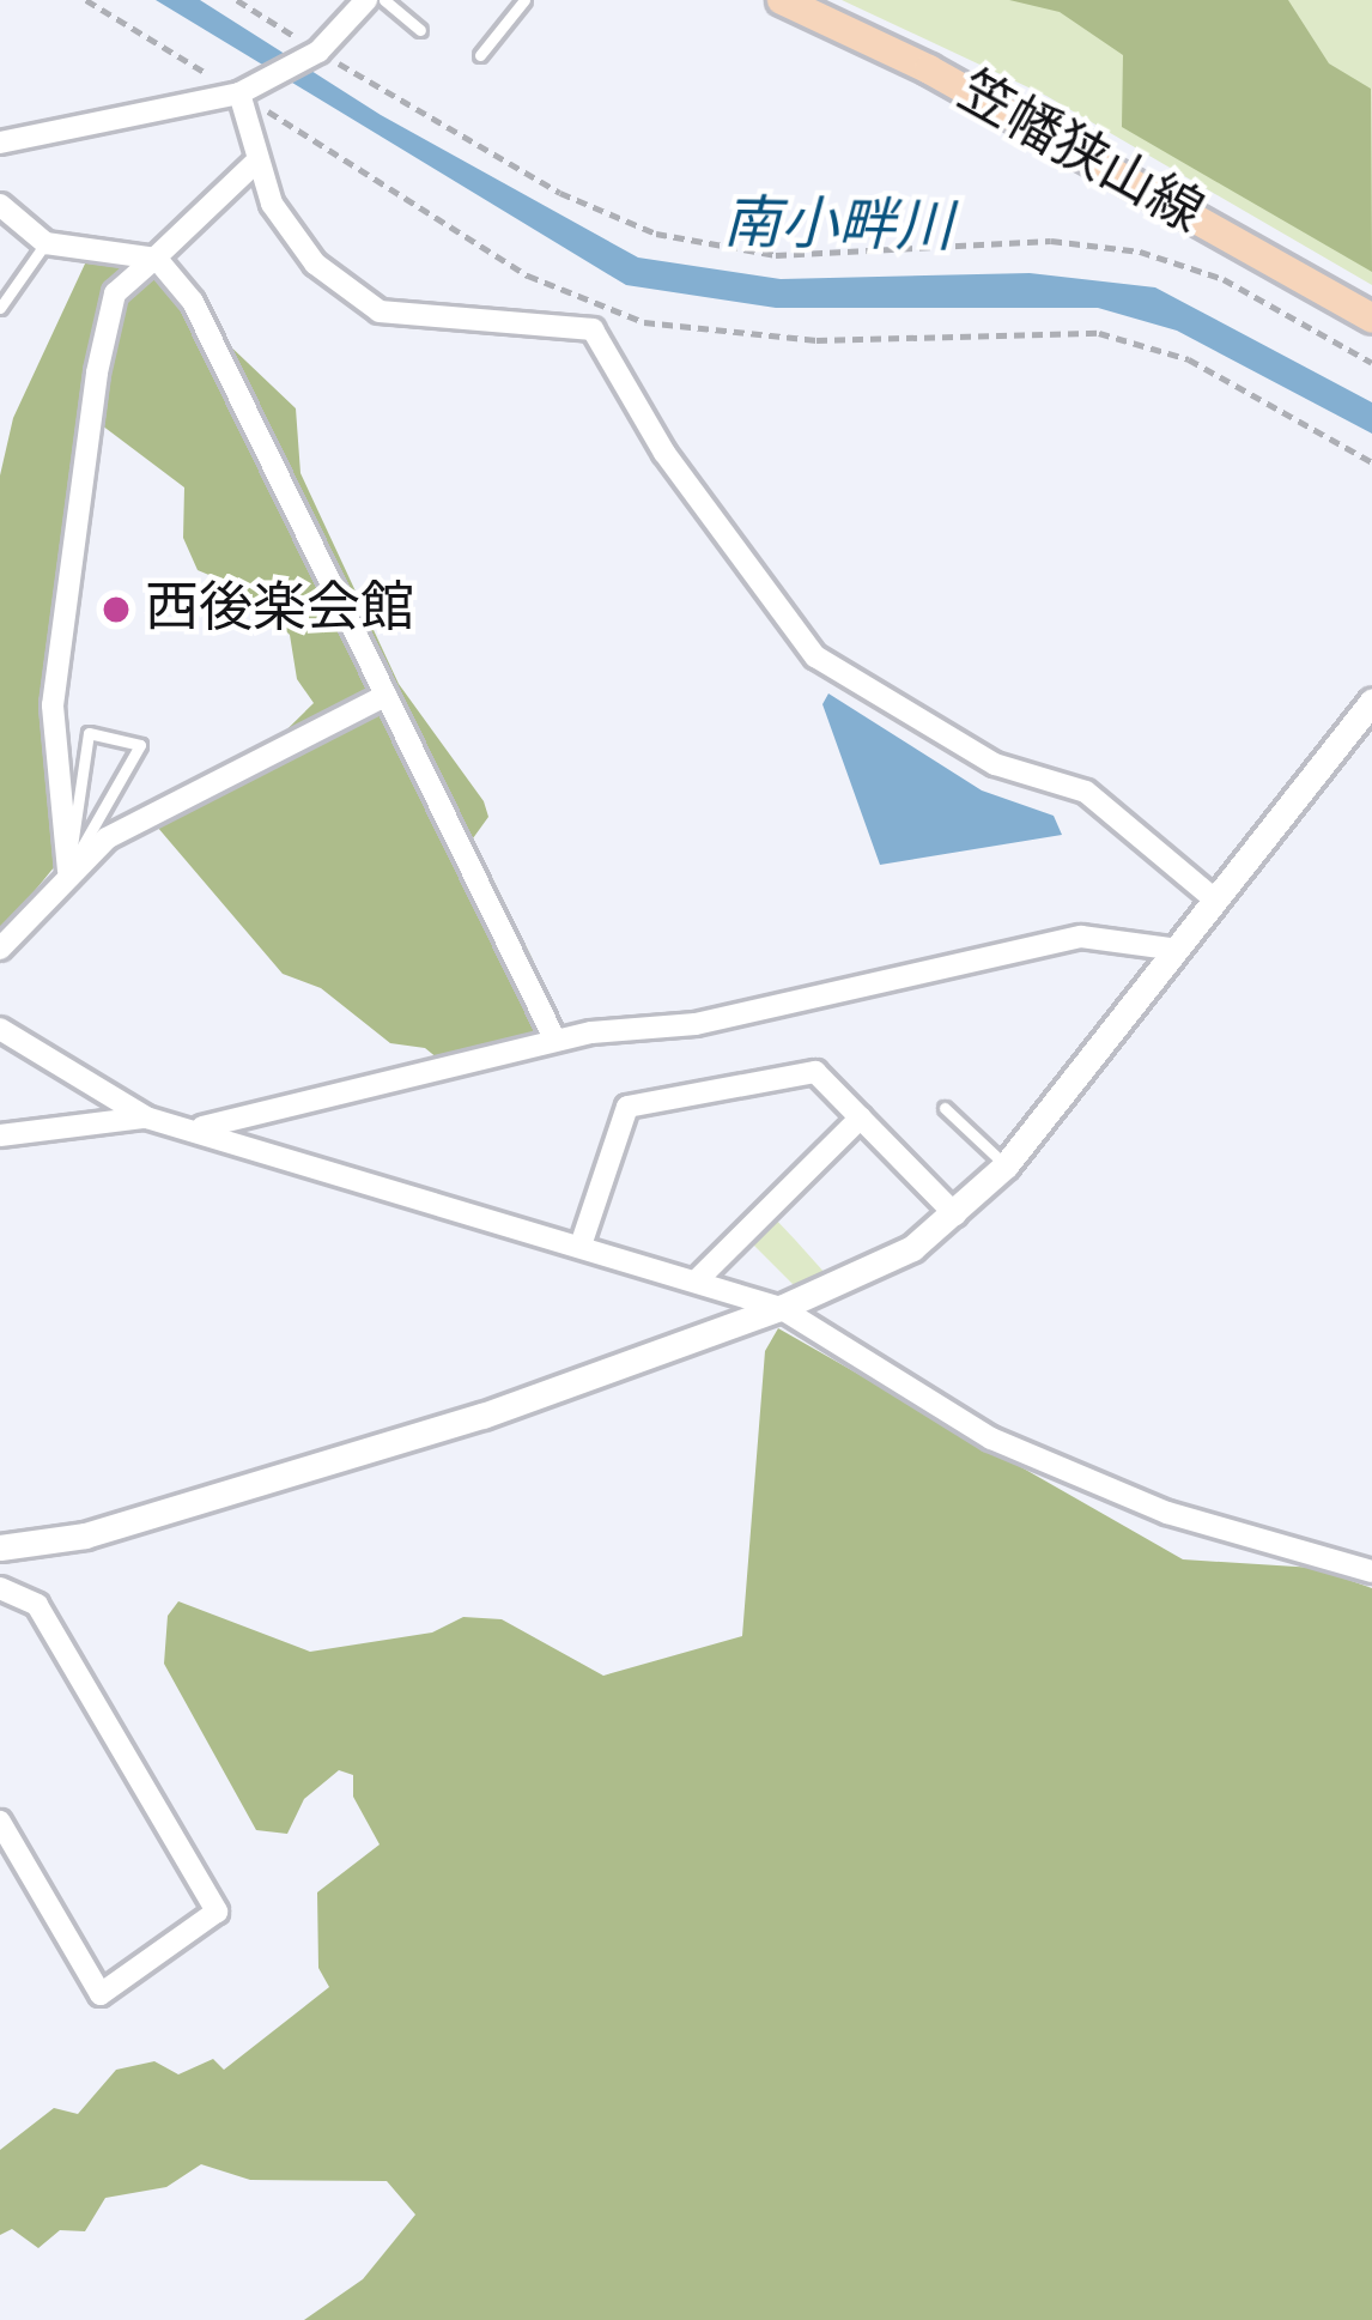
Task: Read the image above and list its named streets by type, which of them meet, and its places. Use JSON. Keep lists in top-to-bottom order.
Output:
{
  "streets": {
    "main road": ["笠幡狭山線"]
  },
  "water": ["南小畔川"],
  "places": ["西後楽会館"]
}
